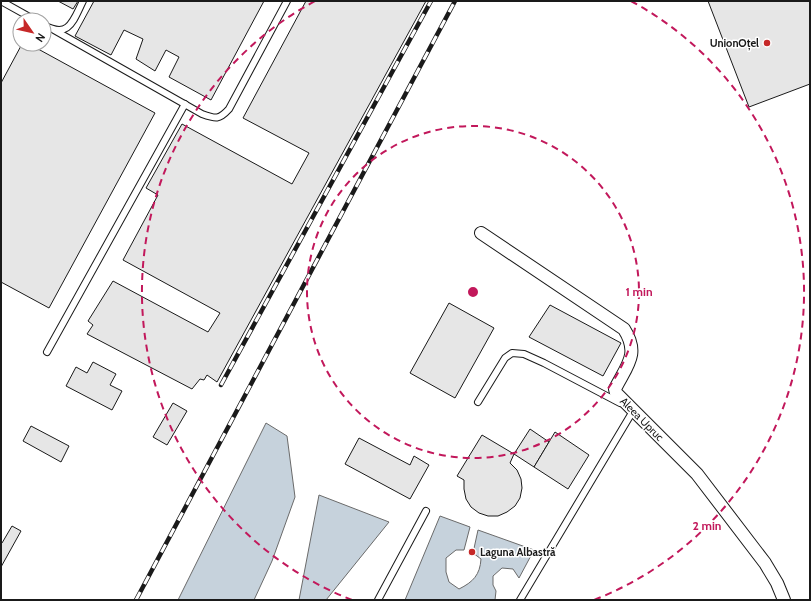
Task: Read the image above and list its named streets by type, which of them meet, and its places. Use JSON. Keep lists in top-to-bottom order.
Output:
{
  "streets": {
    "street": ["Aleea Upruc"]
  },
  "places": ["UnionOțel", "Laguna Albastră"],
  "north": "bottom right",
  "rings": ["1 min", "2 min"]
}
